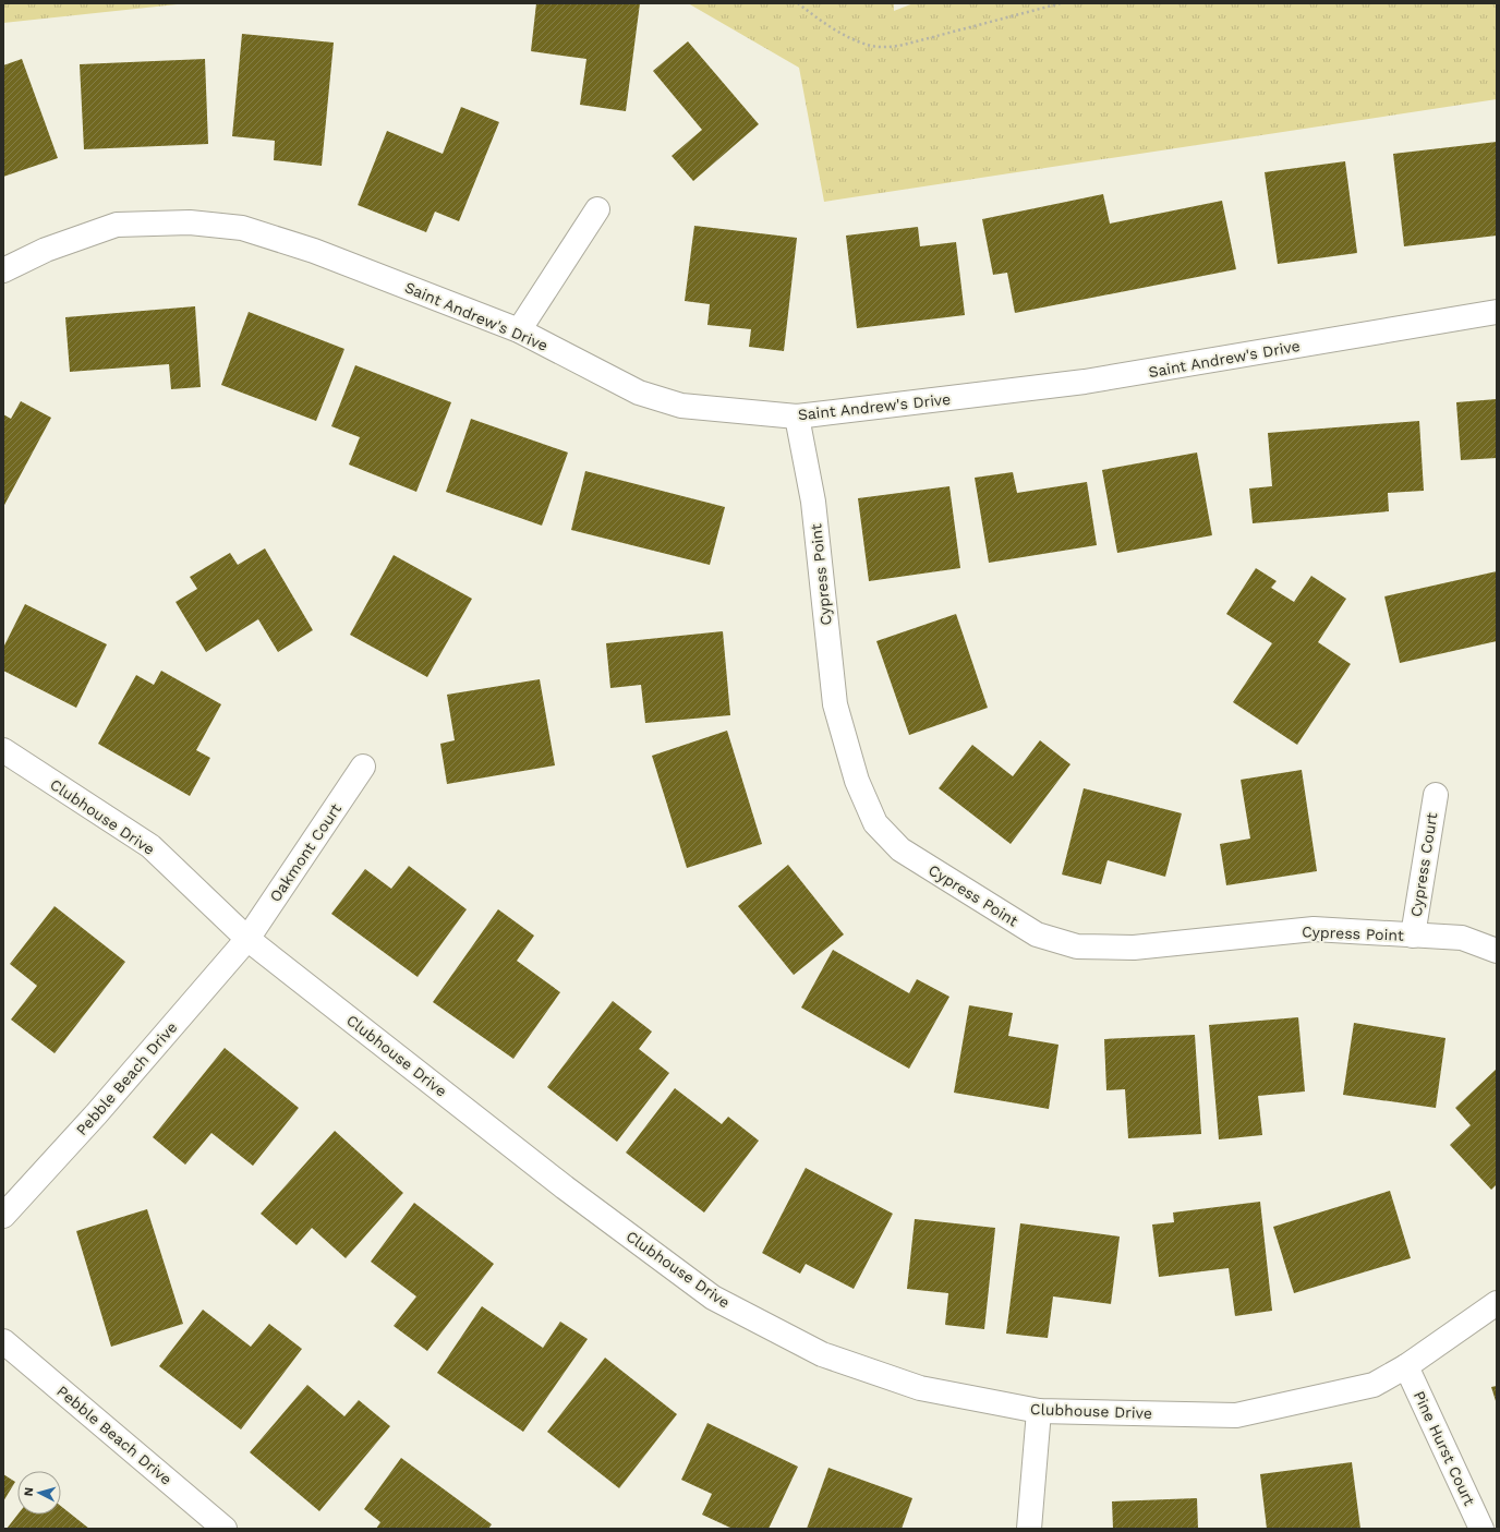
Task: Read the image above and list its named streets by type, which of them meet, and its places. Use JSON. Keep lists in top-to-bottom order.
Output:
{
  "streets": {
    "street": [
      "Saint Andrew's Drive",
      "Cypress Point",
      "Clubhouse Drive",
      "Oakmont Court",
      "Cypress Court",
      "Pebble Beach Drive",
      "Pine Hurst Court"
    ]
  },
  "crossings": [
    ["Saint Andrew's Drive", "Cypress Point"],
    ["Cypress Point", "Cypress Court"],
    ["Clubhouse Drive", "Oakmont Court"],
    ["Clubhouse Drive", "Pebble Beach Drive"],
    ["Clubhouse Drive", "Pine Hurst Court"],
    ["Oakmont Court", "Pebble Beach Drive"]
  ],
  "north": "left"
}
